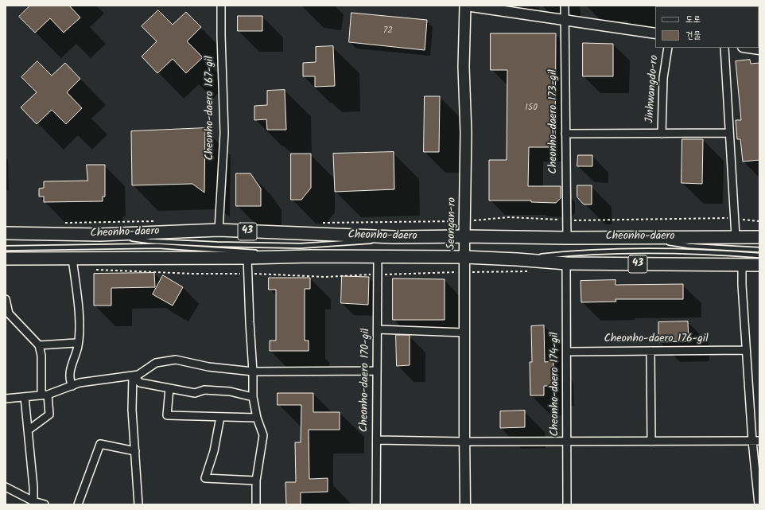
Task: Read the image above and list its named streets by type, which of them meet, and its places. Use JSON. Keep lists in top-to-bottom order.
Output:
{
  "streets": {
    "main road": ["Seongan-ro", "43", "Cheonho-daero"],
    "street": [
      "Jinhwangdo-ro",
      "Cheonho-daero 167-gil",
      "Cheonho-daero 173-gil",
      "Cheonho-daero 176-gil",
      "Cheonho-daero 170-gil",
      "Cheonho-daero 174-gil"
    ]
  },
  "crossings": [
    ["Cheonho-daero 167-gil", "Cheonho-daero"],
    ["Cheonho-daero 173-gil", "Cheonho-daero"],
    ["Seongan-ro", "Cheonho-daero"],
    ["Cheonho-daero", "Cheonho-daero 170-gil"],
    ["Cheonho-daero", "Cheonho-daero 174-gil"],
    ["Cheonho-daero 176-gil", "Cheonho-daero 174-gil"]
  ],
  "house_numbers": ["72", "150"],
  "legend": ["도로", "건물"]
}
